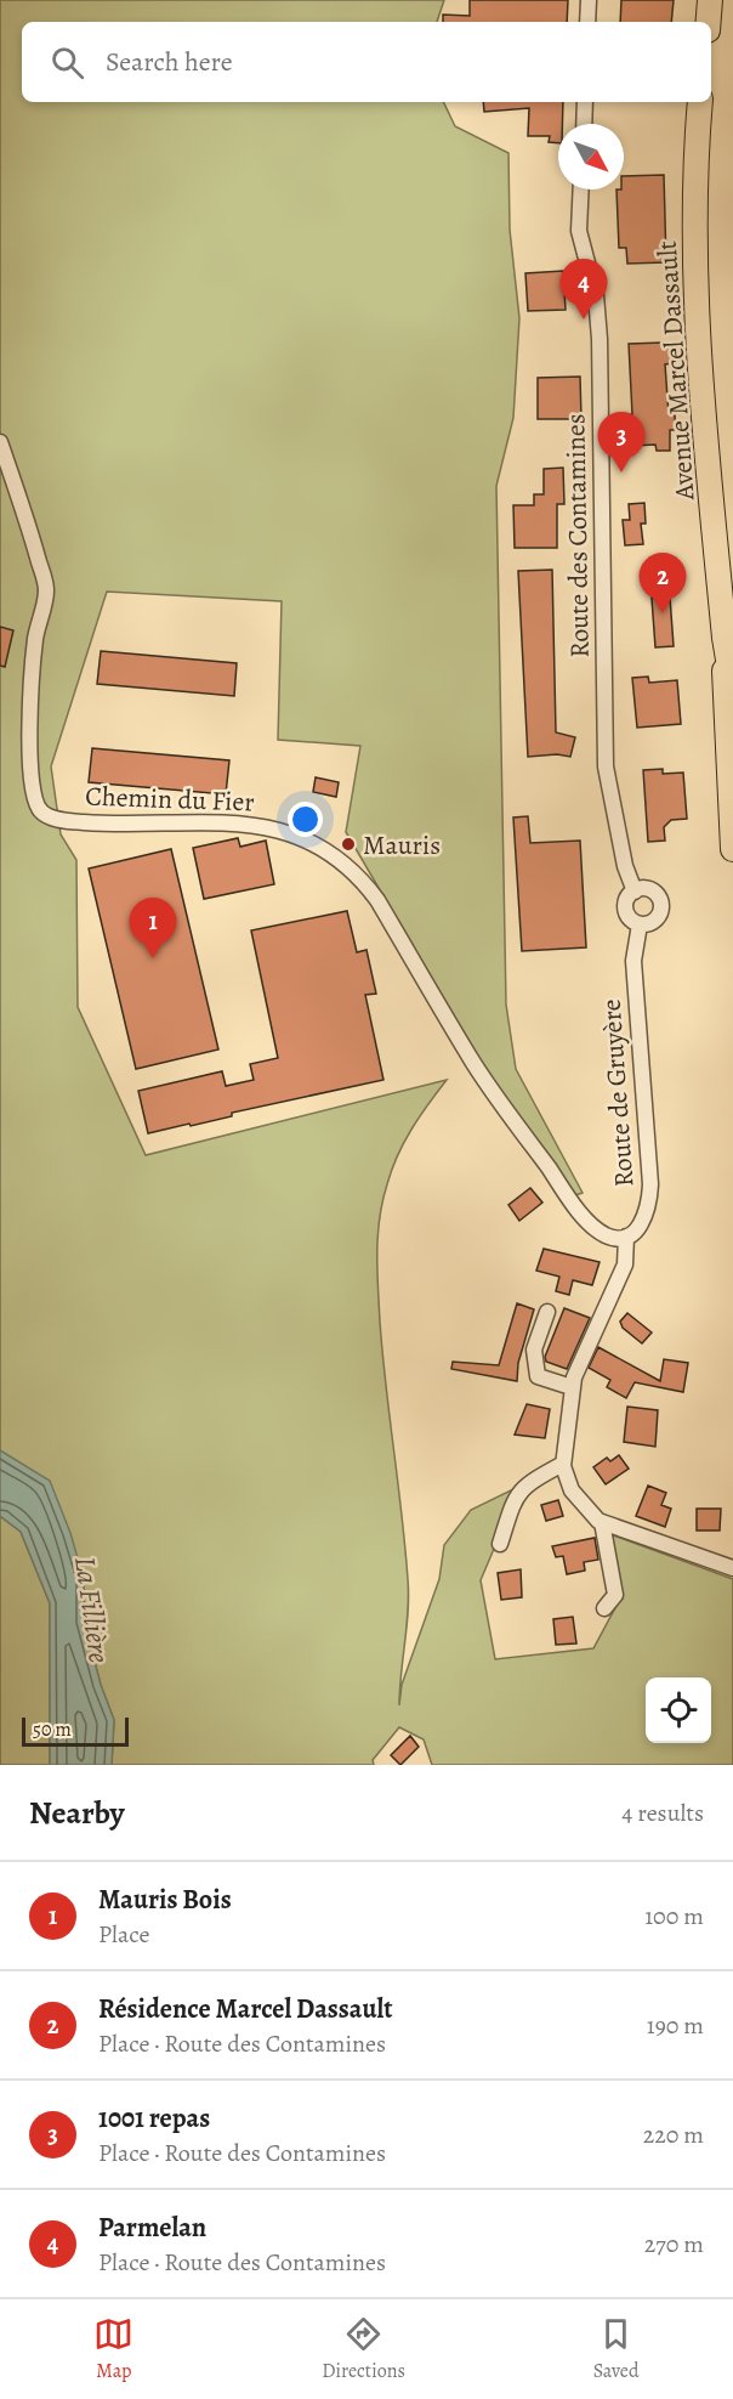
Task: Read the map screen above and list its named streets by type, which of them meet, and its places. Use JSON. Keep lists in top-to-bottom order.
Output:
{
  "streets": {
    "main road": ["Avenue Marcel Dassault"],
    "street": ["Route des Contamines", "Chemin du Fier", "Route de Gruyère"]
  },
  "crossings": [
    ["Route des Contamines", "Route de Gruyère"],
    ["Chemin du Fier", "Route de Gruyère"]
  ],
  "water": ["La Fillière"],
  "places": ["Mauris"],
  "scale_bar": "50 m",
  "north": "bottom right",
  "page": {
    "search": "Search here",
    "pins": [
      "4",
      "3",
      "2",
      "1"
    ],
    "scale": "50 m",
    "heading": ["Nearby", "4 results"],
    "list": [
      {
        "mark": "1",
        "name": "Mauris Bois",
        "note": "Place",
        "value": "100 m"
      },
      {
        "mark": "2",
        "name": "Résidence Marcel Dassault",
        "note": "Place · Route des Contamines",
        "value": "190 m"
      },
      {
        "mark": "3",
        "name": "1001 repas",
        "note": "Place · Route des Contamines",
        "value": "220 m"
      },
      {
        "mark": "4",
        "name": "Parmelan",
        "note": "Place · Route des Contamines",
        "value": "270 m"
      }
    ],
    "nav": ["Map", "Directions", "Saved"]
  }
}
